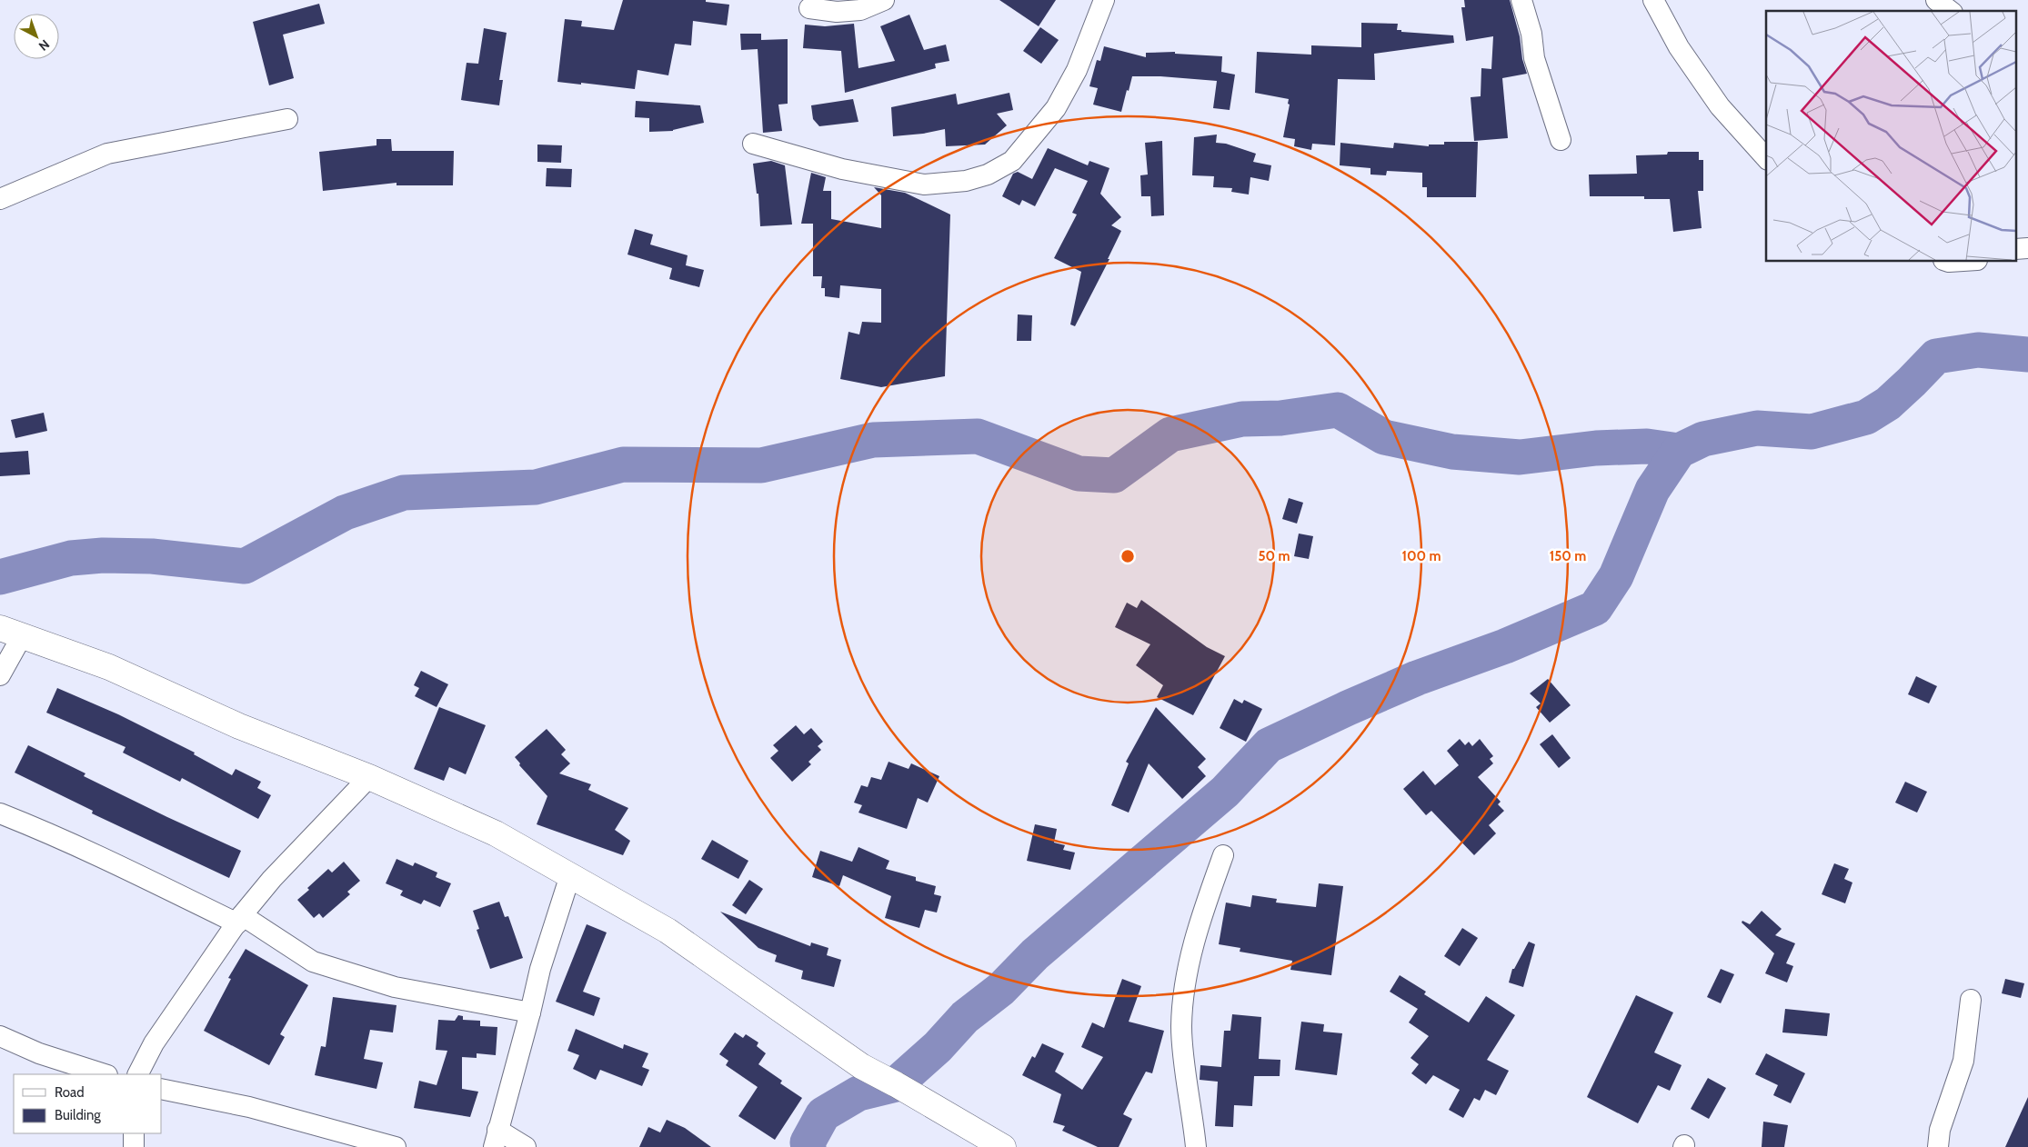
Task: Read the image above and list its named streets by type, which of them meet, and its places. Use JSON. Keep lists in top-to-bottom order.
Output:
{
  "legend": ["Road", "Building"],
  "north": "bottom right",
  "rings": ["50 m", "100 m", "150 m"]
}
